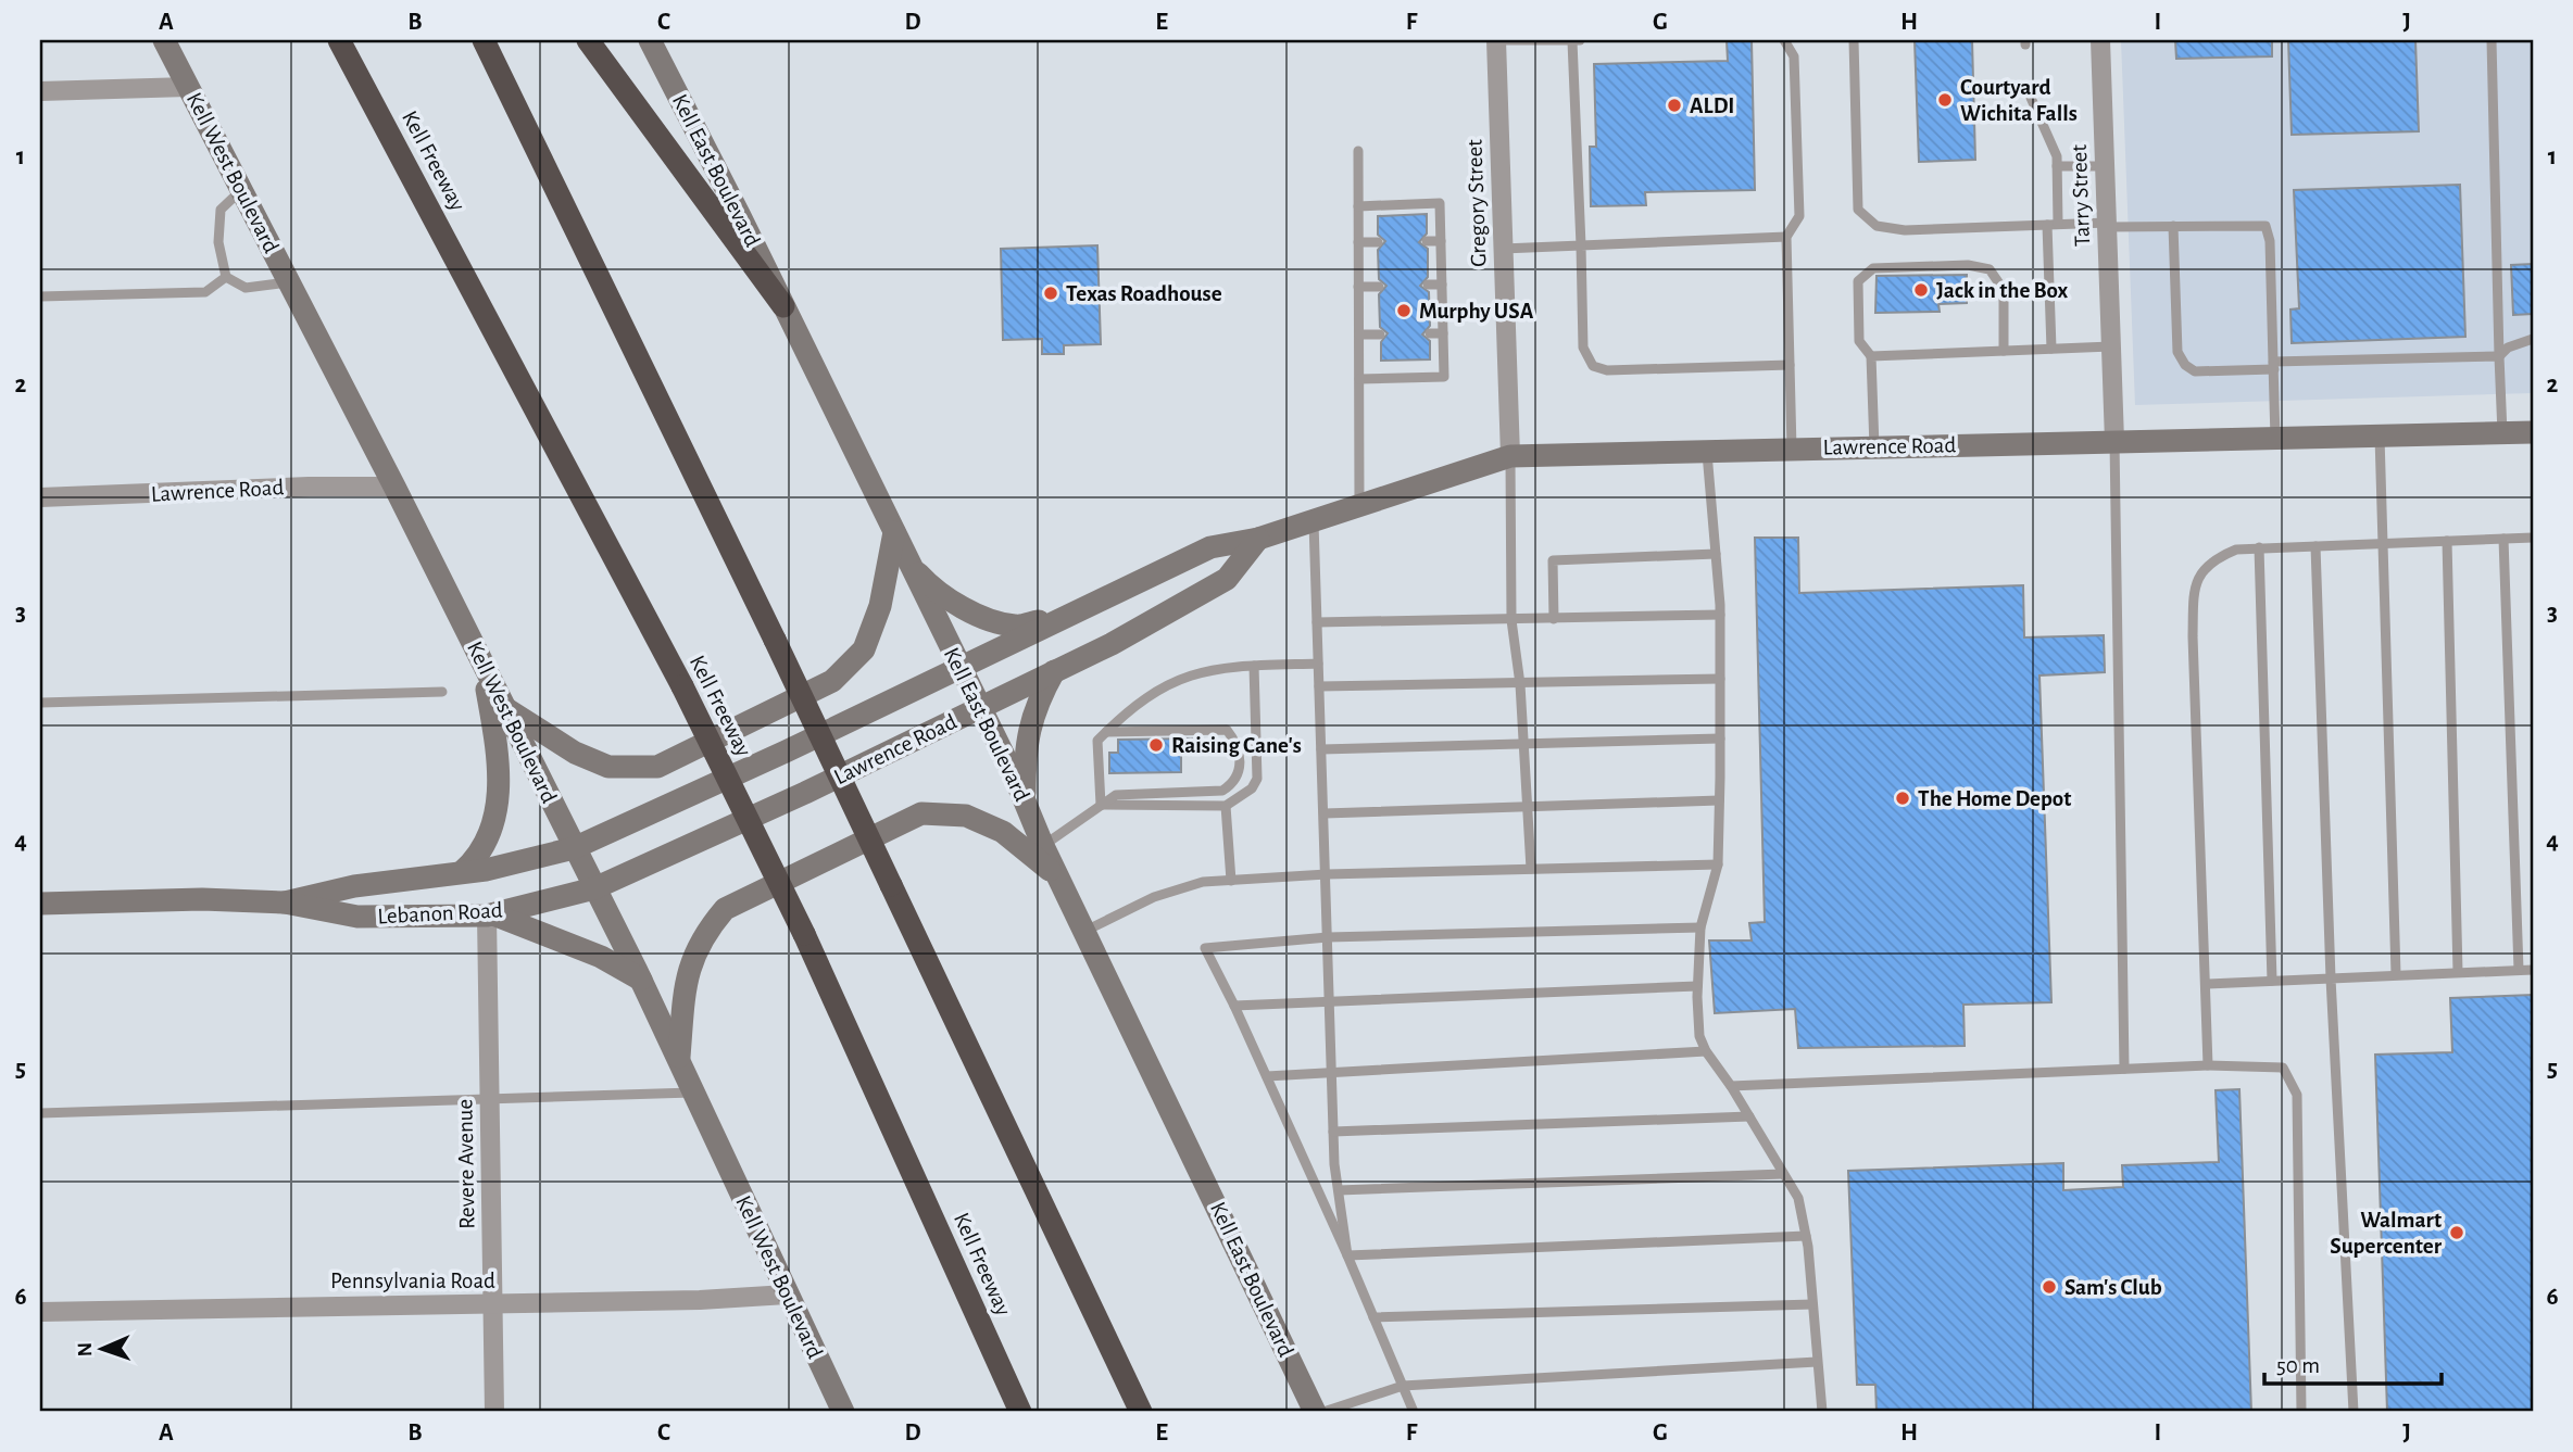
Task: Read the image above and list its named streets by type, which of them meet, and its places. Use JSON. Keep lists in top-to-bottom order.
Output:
{
  "streets": {
    "highway": ["Kell Freeway"],
    "main road": [
      "Kell East Boulevard",
      "Kell West Boulevard",
      "Lawrence Road",
      "Lebanon Road"
    ],
    "street": [
      "Tarry Street",
      "Gregory Street",
      "Revere Avenue",
      "Pennsylvania Road"
    ]
  },
  "crossings": [
    ["Kell East Boulevard", "Lawrence Road"],
    ["Kell West Boulevard", "Lawrence Road"],
    ["Kell West Boulevard", "Lebanon Road"],
    ["Kell West Boulevard", "Pennsylvania Road"],
    ["Tarry Street", "Lawrence Road"],
    ["Gregory Street", "Lawrence Road"],
    ["Lawrence Road", "Lebanon Road"],
    ["Lebanon Road", "Revere Avenue"],
    ["Revere Avenue", "Pennsylvania Road"]
  ],
  "places": [
    "Courtyard Wichita Falls",
    "ALDI",
    "Jack in the Box",
    "Texas Roadhouse",
    "Murphy USA",
    "Raising Cane's",
    "The Home Depot",
    "Walmart Supercenter",
    "Sam's Club"
  ],
  "scale_bar": "50 m",
  "north": "left",
  "grid": {
    "columns": [
      "A",
      "B",
      "C",
      "D",
      "E",
      "F",
      "G",
      "H",
      "I",
      "J"
    ],
    "rows": [
      "1",
      "2",
      "3",
      "4",
      "5",
      "6"
    ]
  }
}
